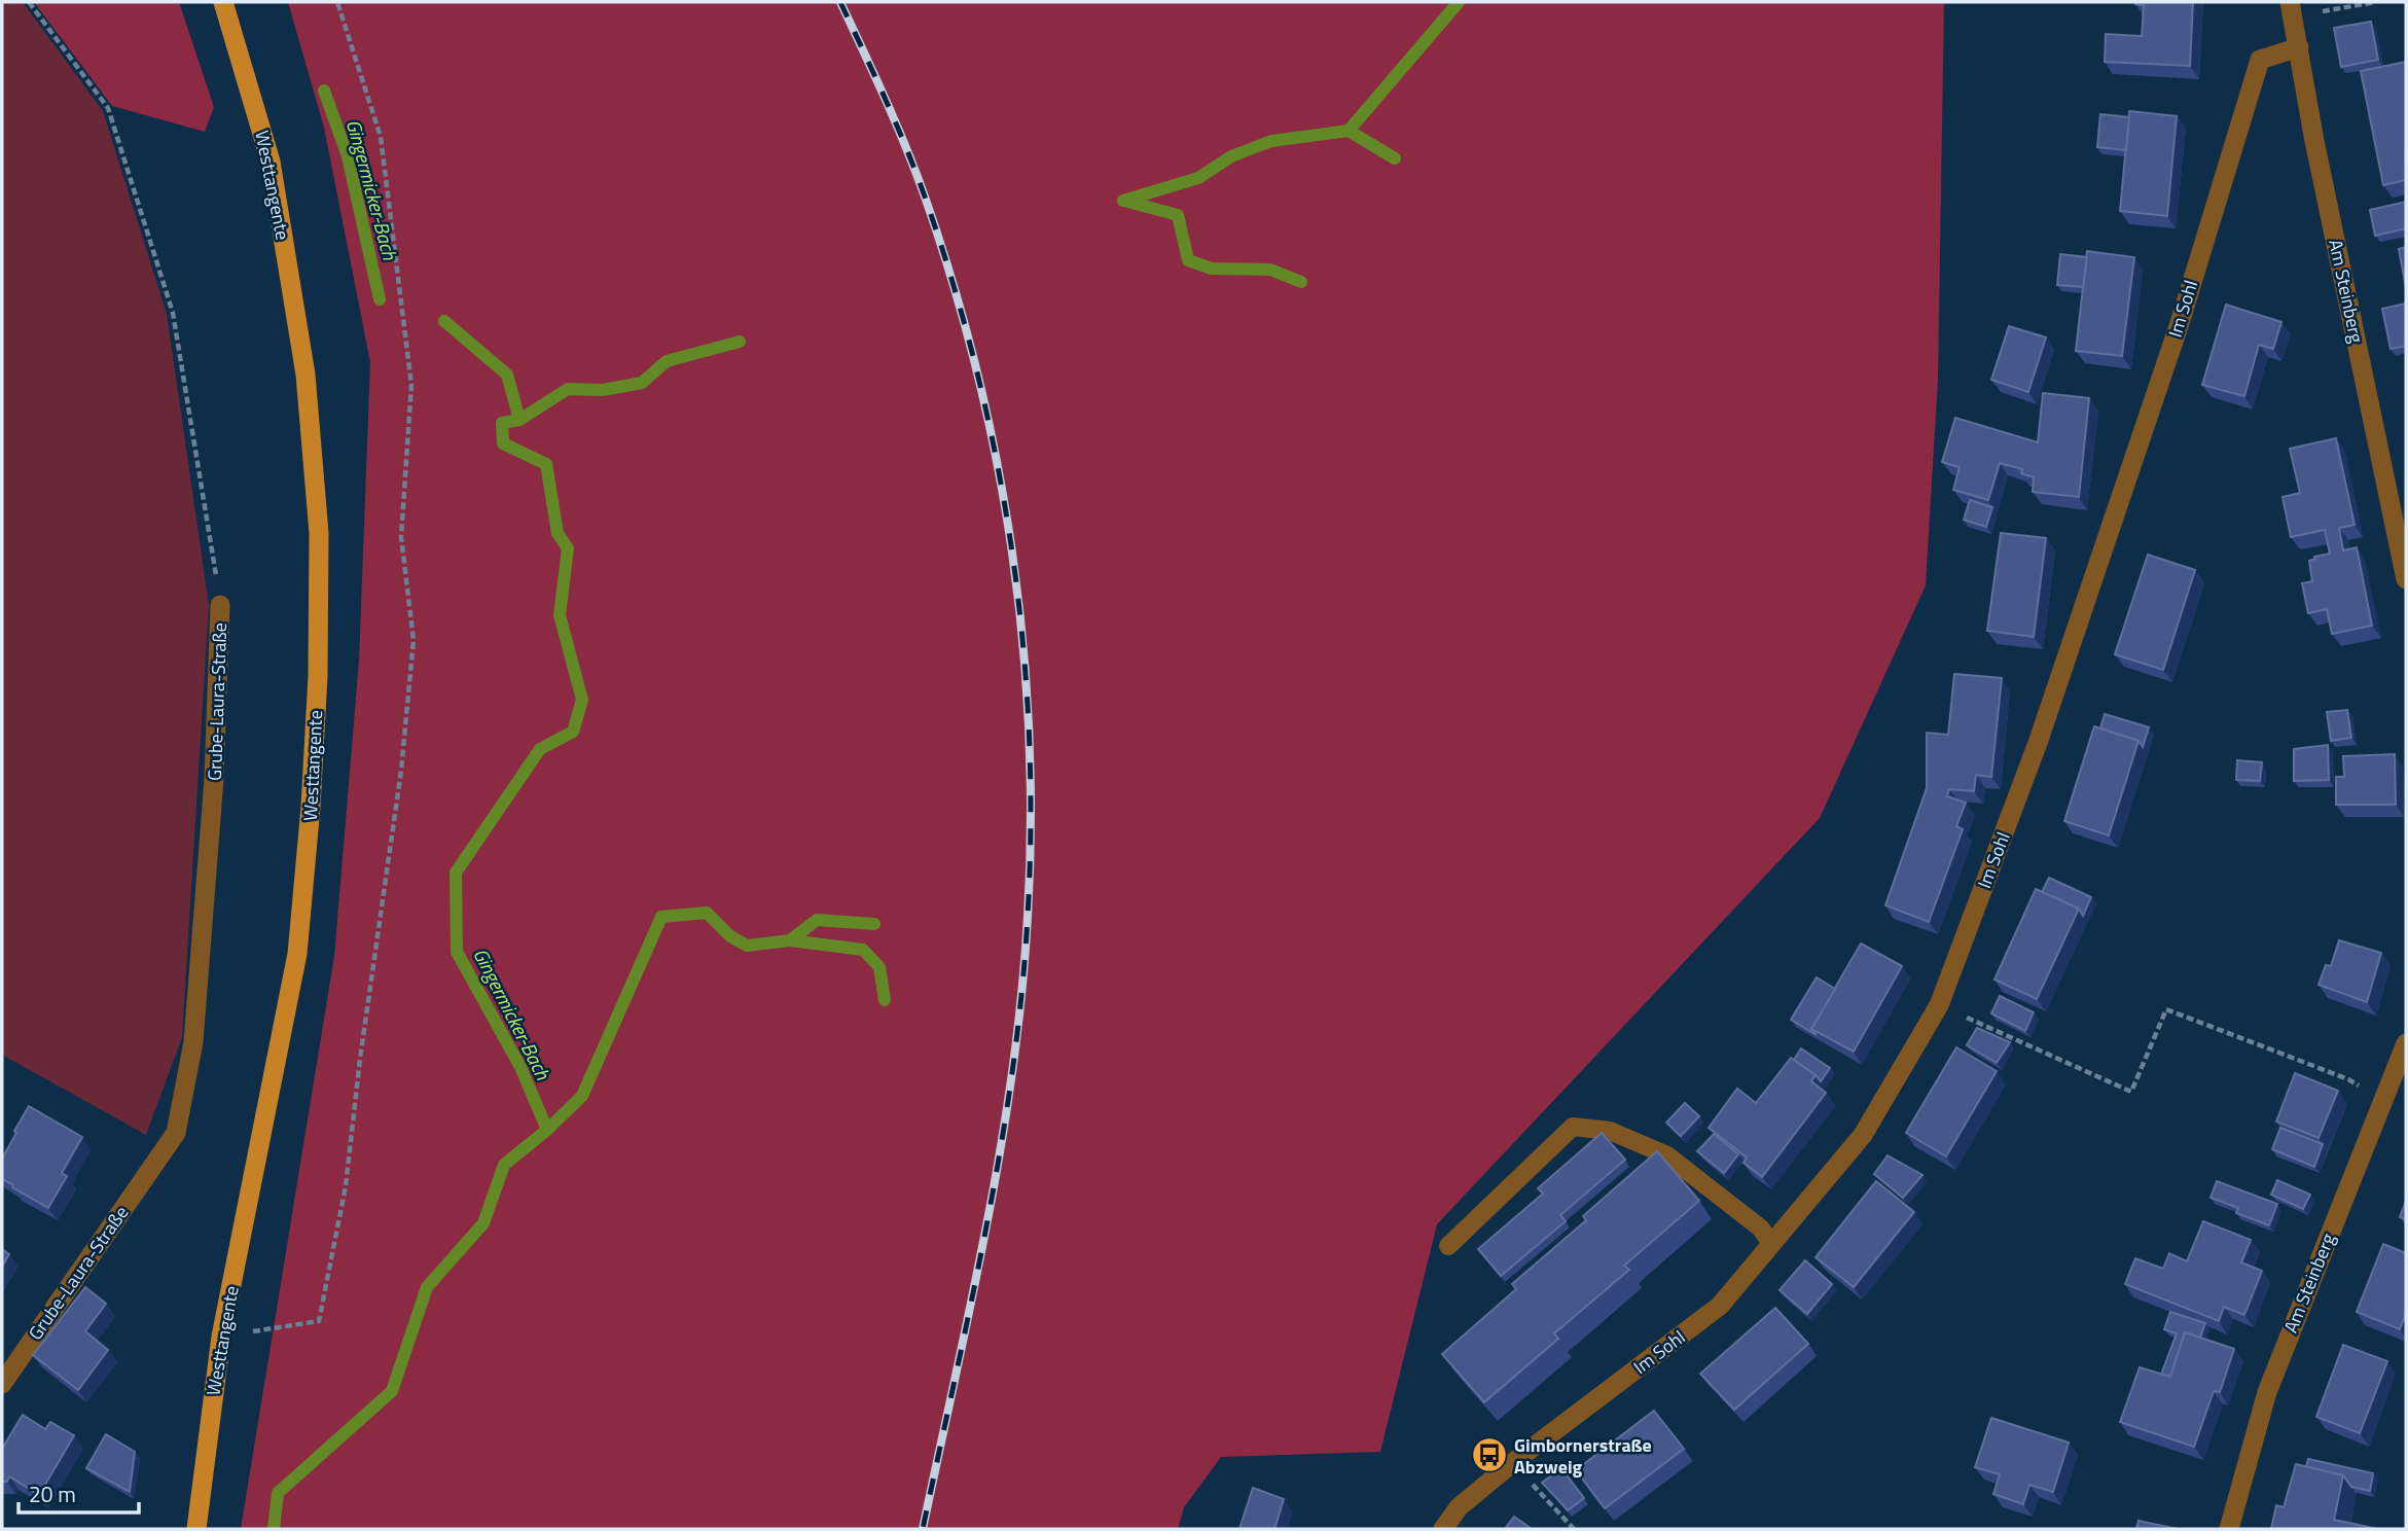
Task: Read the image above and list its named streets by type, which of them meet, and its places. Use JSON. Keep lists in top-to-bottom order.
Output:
{
  "streets": {
    "main road": ["Westtangente"],
    "street": ["Am Steinberg", "Im Sohl", "Grube-Laura-Straße"]
  },
  "crossings": [
    ["Am Steinberg", "Im Sohl"]
  ],
  "water": ["Gingermicker-Bach"],
  "places": {
    "bus stop": ["Gimbornerstraße Abzweig"]
  },
  "scale_bar": "20 m"
}
